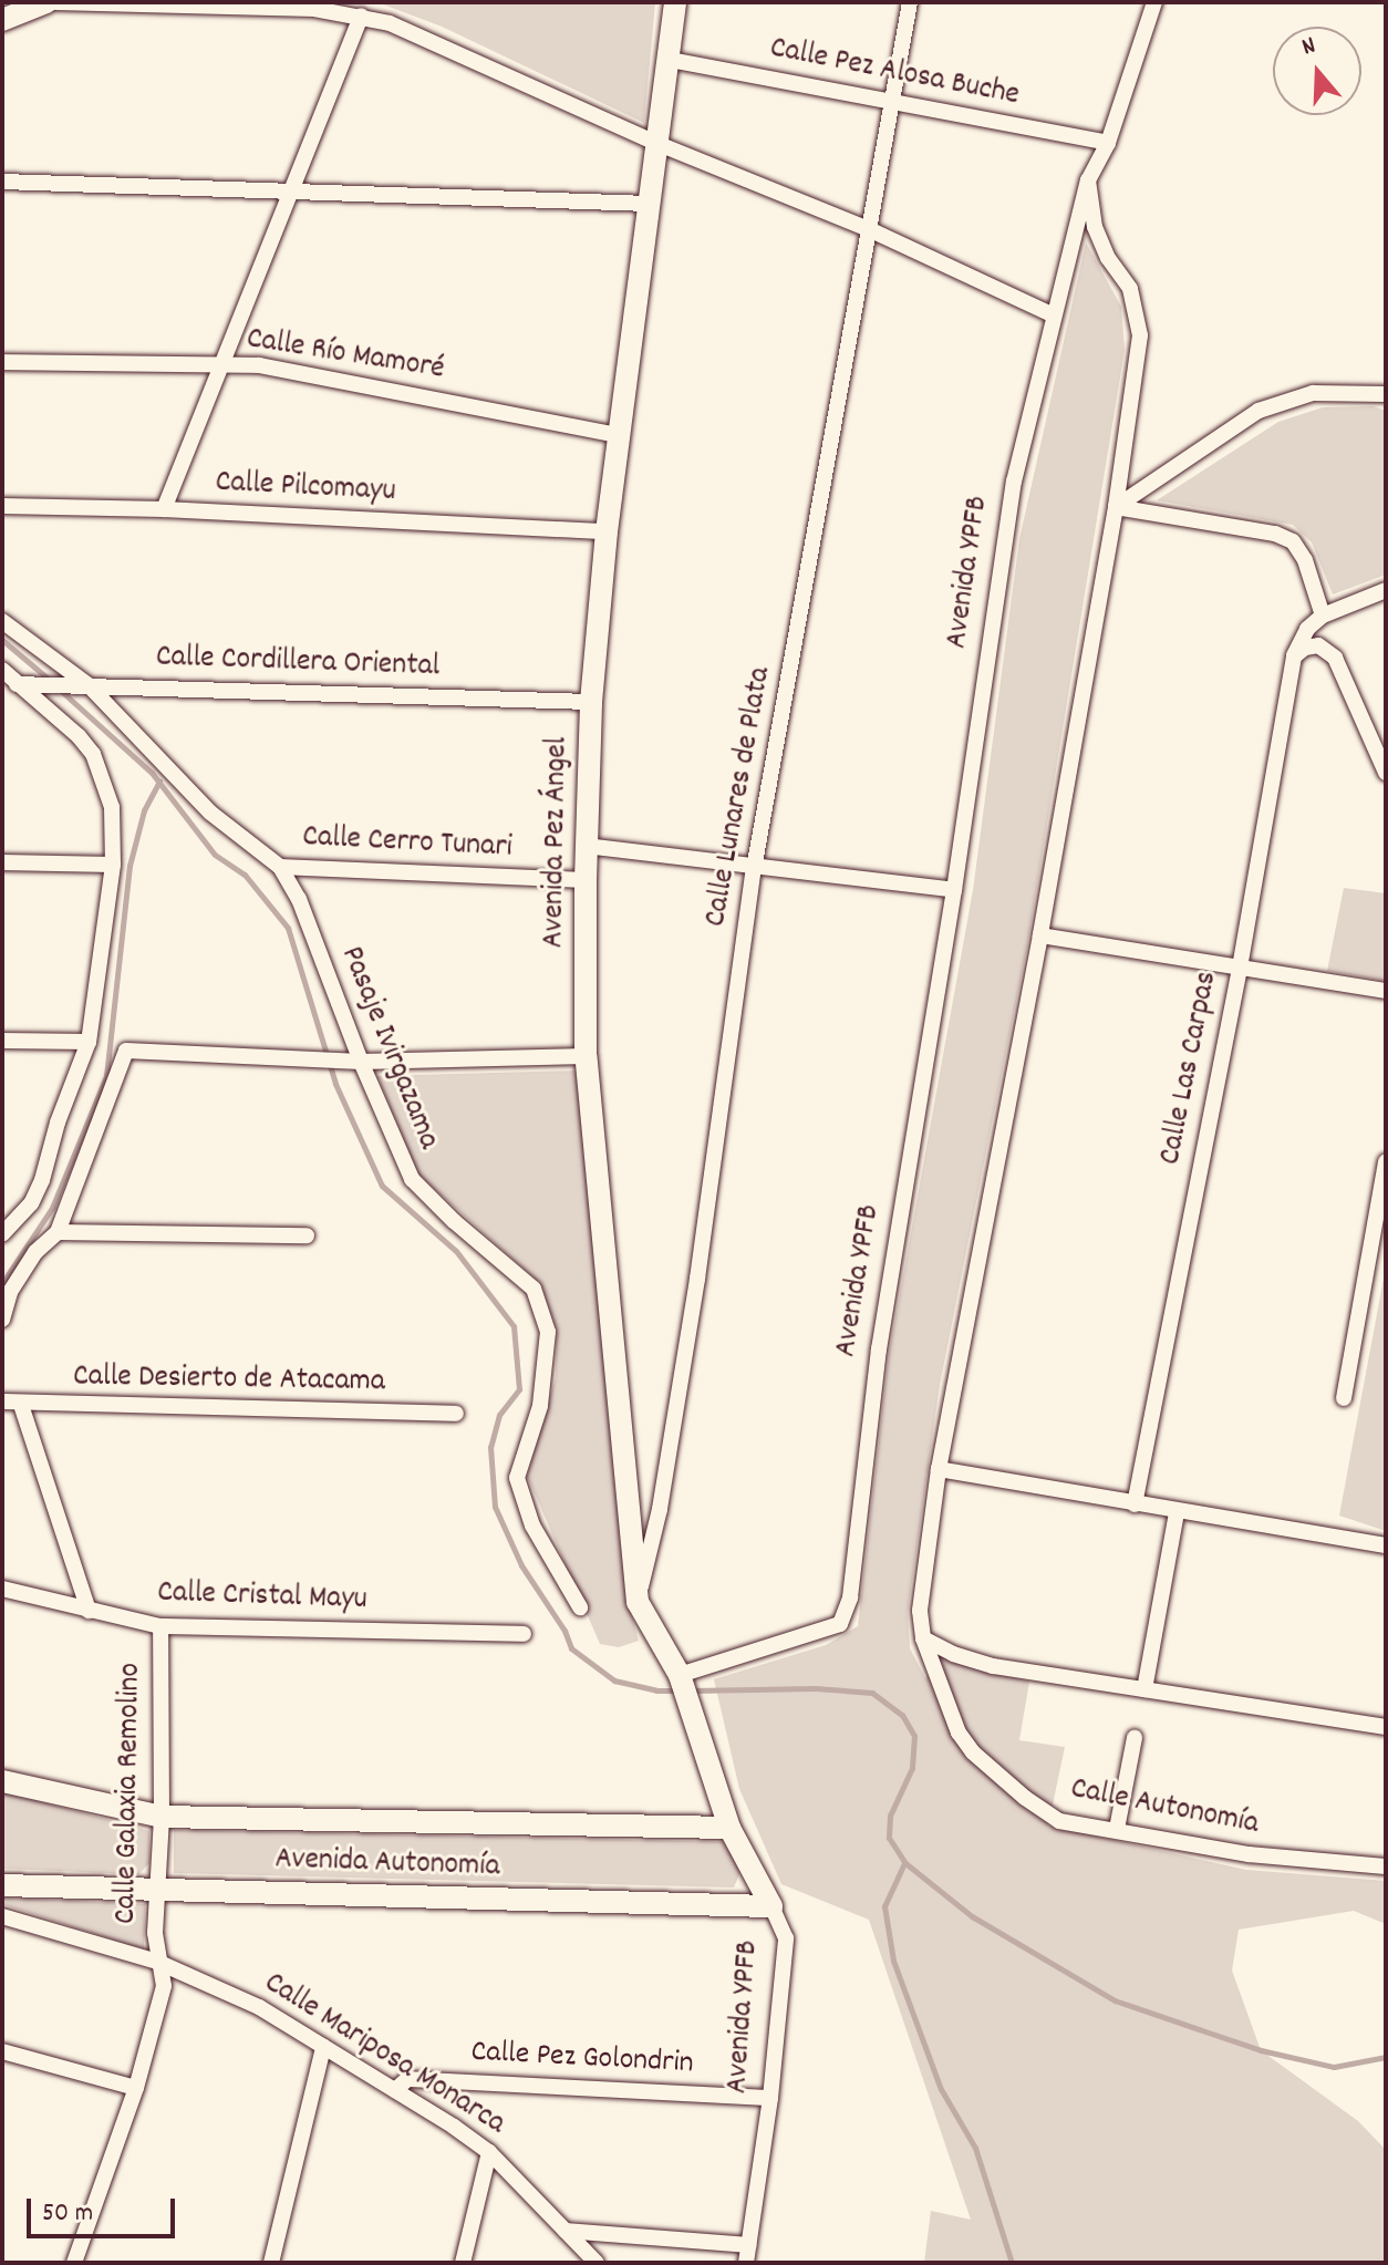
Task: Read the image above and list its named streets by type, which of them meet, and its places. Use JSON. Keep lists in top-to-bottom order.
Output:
{
  "streets": {
    "street": [
      "Calle Pez Alosa Buche",
      "Calle Río Mamoré",
      "Calle Pilcomayu",
      "Avenida YPFB",
      "Calle Cordillera Oriental",
      "Calle Lunares de Plata",
      "Avenida Pez Ángel",
      "Calle Cerro Tunari",
      "Pasaje Ivirgazama",
      "Calle Las Carpas",
      "Calle Desierto de Atacama",
      "Calle Cristal Mayu",
      "Calle Galaxia Remolino",
      "Calle Autonomía",
      "Avenida Autonomía",
      "Calle Mariposa Monarca",
      "Calle Pez Golondrin"
    ]
  },
  "crossings": [
    ["Calle Pez Alosa Buche", "Avenida YPFB"],
    ["Calle Pez Alosa Buche", "Calle Lunares de Plata"],
    ["Calle Pez Alosa Buche", "Avenida Pez Ángel"],
    ["Calle Río Mamoré", "Avenida Pez Ángel"],
    ["Calle Pilcomayu", "Avenida Pez Ángel"],
    ["Avenida YPFB", "Avenida Pez Ángel"],
    ["Avenida YPFB", "Avenida Autonomía"],
    ["Avenida YPFB", "Calle Pez Golondrin"],
    ["Calle Cordillera Oriental", "Avenida Pez Ángel"],
    ["Calle Cordillera Oriental", "Pasaje Ivirgazama"],
    ["Calle Lunares de Plata", "Avenida Pez Ángel"],
    ["Avenida Pez Ángel", "Calle Cerro Tunari"],
    ["Calle Cerro Tunari", "Pasaje Ivirgazama"],
    ["Calle Cristal Mayu", "Calle Galaxia Remolino"],
    ["Calle Galaxia Remolino", "Avenida Autonomía"],
    ["Calle Galaxia Remolino", "Calle Mariposa Monarca"],
    ["Calle Mariposa Monarca", "Calle Pez Golondrin"]
  ],
  "scale_bar": "50 m",
  "north": "top"
}
